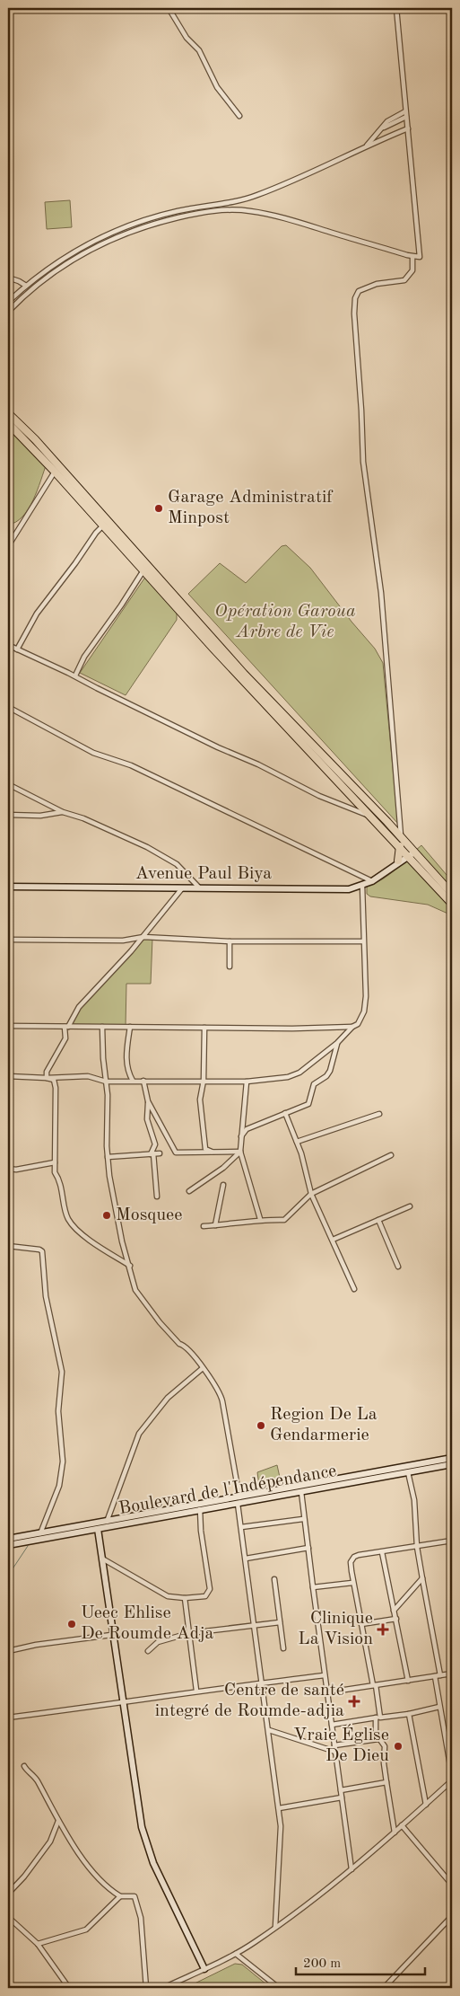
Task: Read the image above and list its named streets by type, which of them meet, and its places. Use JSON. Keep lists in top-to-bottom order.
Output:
{
  "streets": {
    "main road": ["Avenue Paul Biya", "Boulevard de l'Indépendance"]
  },
  "parks": ["Opération Garoua Arbre de Vie"],
  "places": {
    "other": [
      "Garage Administratif Minpost",
      "Mosquee",
      "Region De La Gendarmerie",
      "Ueec Ehlise De Roumde Adja",
      "Vraie Église De Dieu"
    ],
    "health": ["Clinique La Vision", "Centre de santé integré de Roumde-adjia"]
  },
  "scale_bar": "200 m"
}
